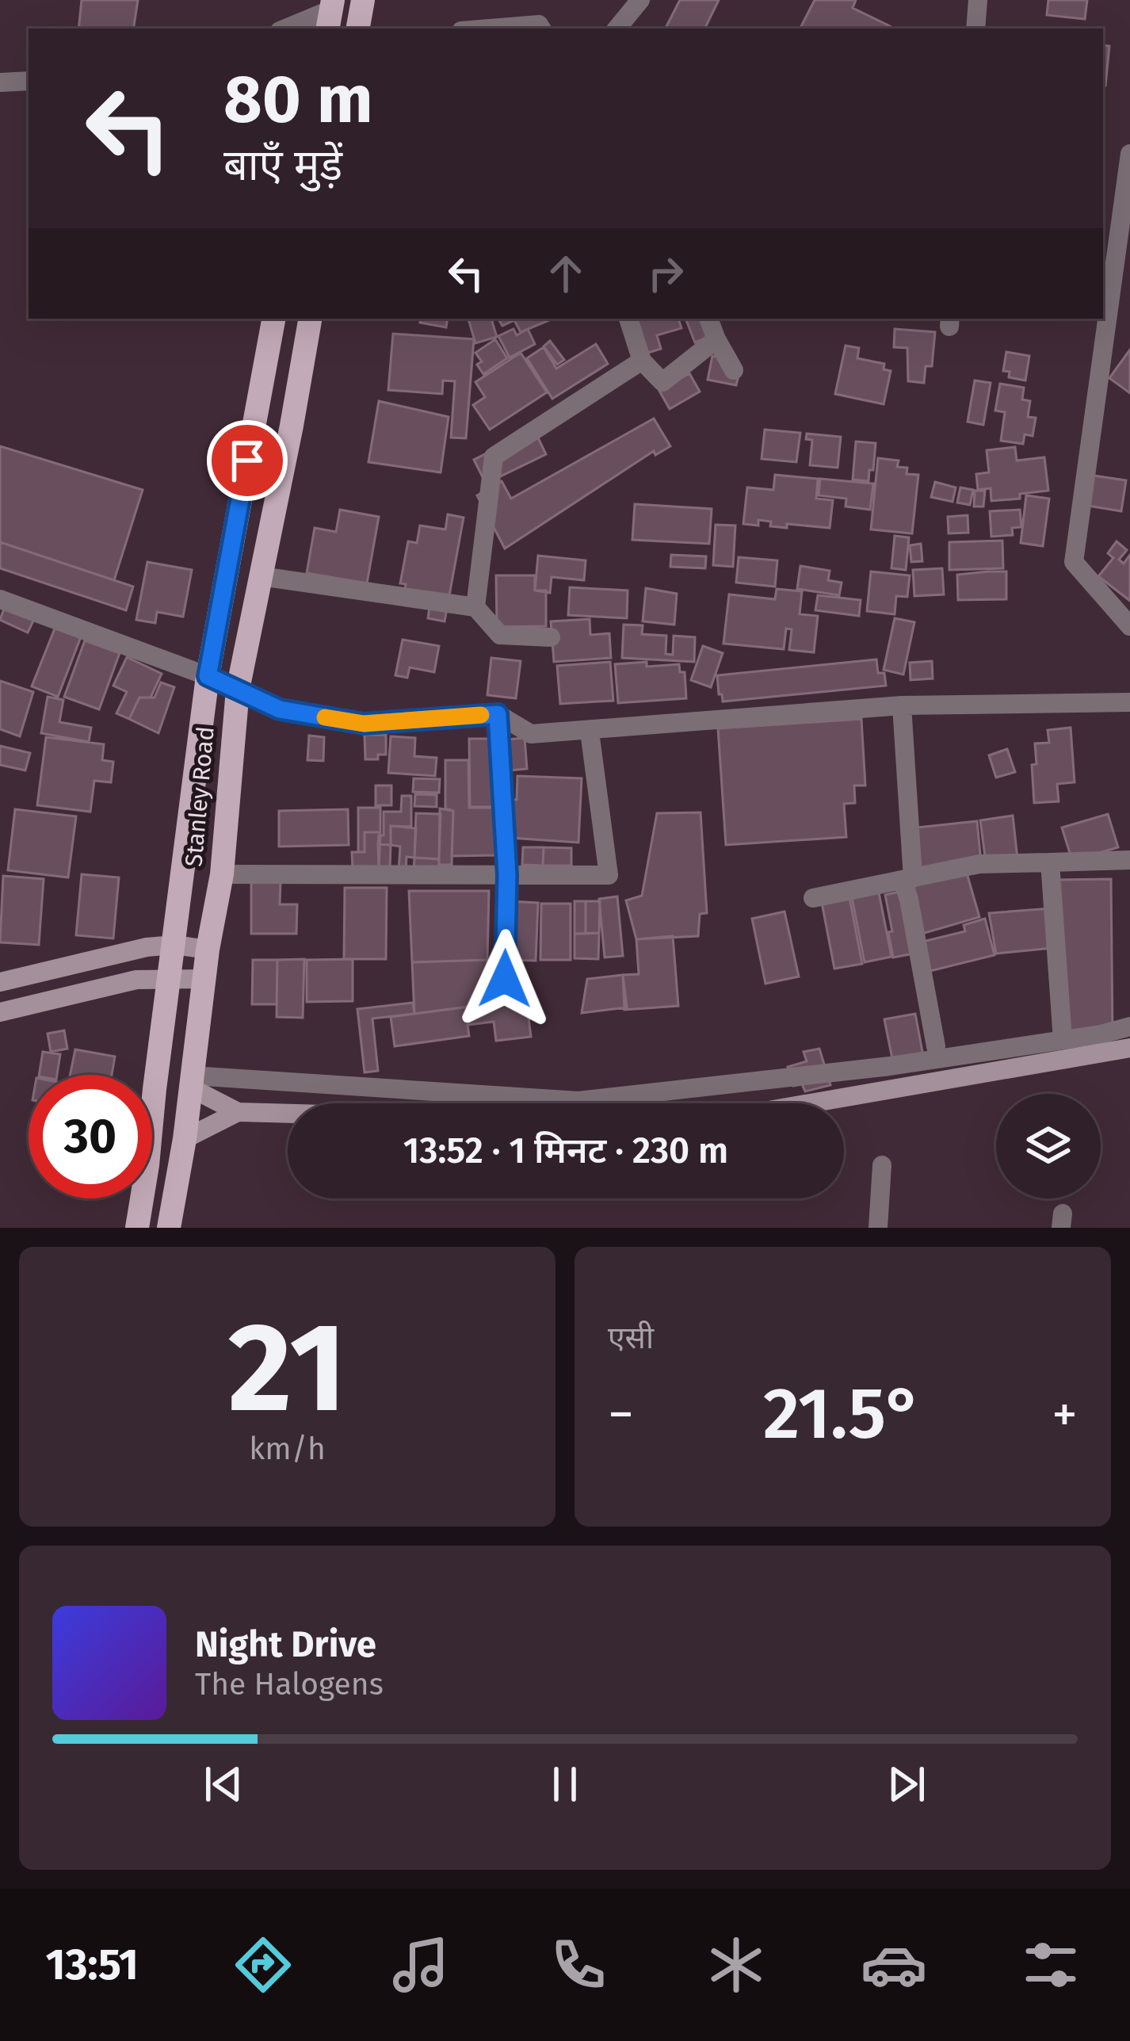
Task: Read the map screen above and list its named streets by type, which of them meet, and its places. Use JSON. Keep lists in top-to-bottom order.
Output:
{
  "streets": {
    "main road": ["Stanley Road"]
  },
  "page": {
    "turn": ["80 m", "बाएँ मुड़ें"],
    "limit": "30",
    "trip": "13:52 · 1 मिनट · 230 m",
    "tile": [
      ["21", "km/h"],
      "एसी"
    ],
    "heat": ["−", "21.5°", "+"],
    "song": ["Night Drive", "The Halogens"],
    "tabs": "13:51"
  }
}
